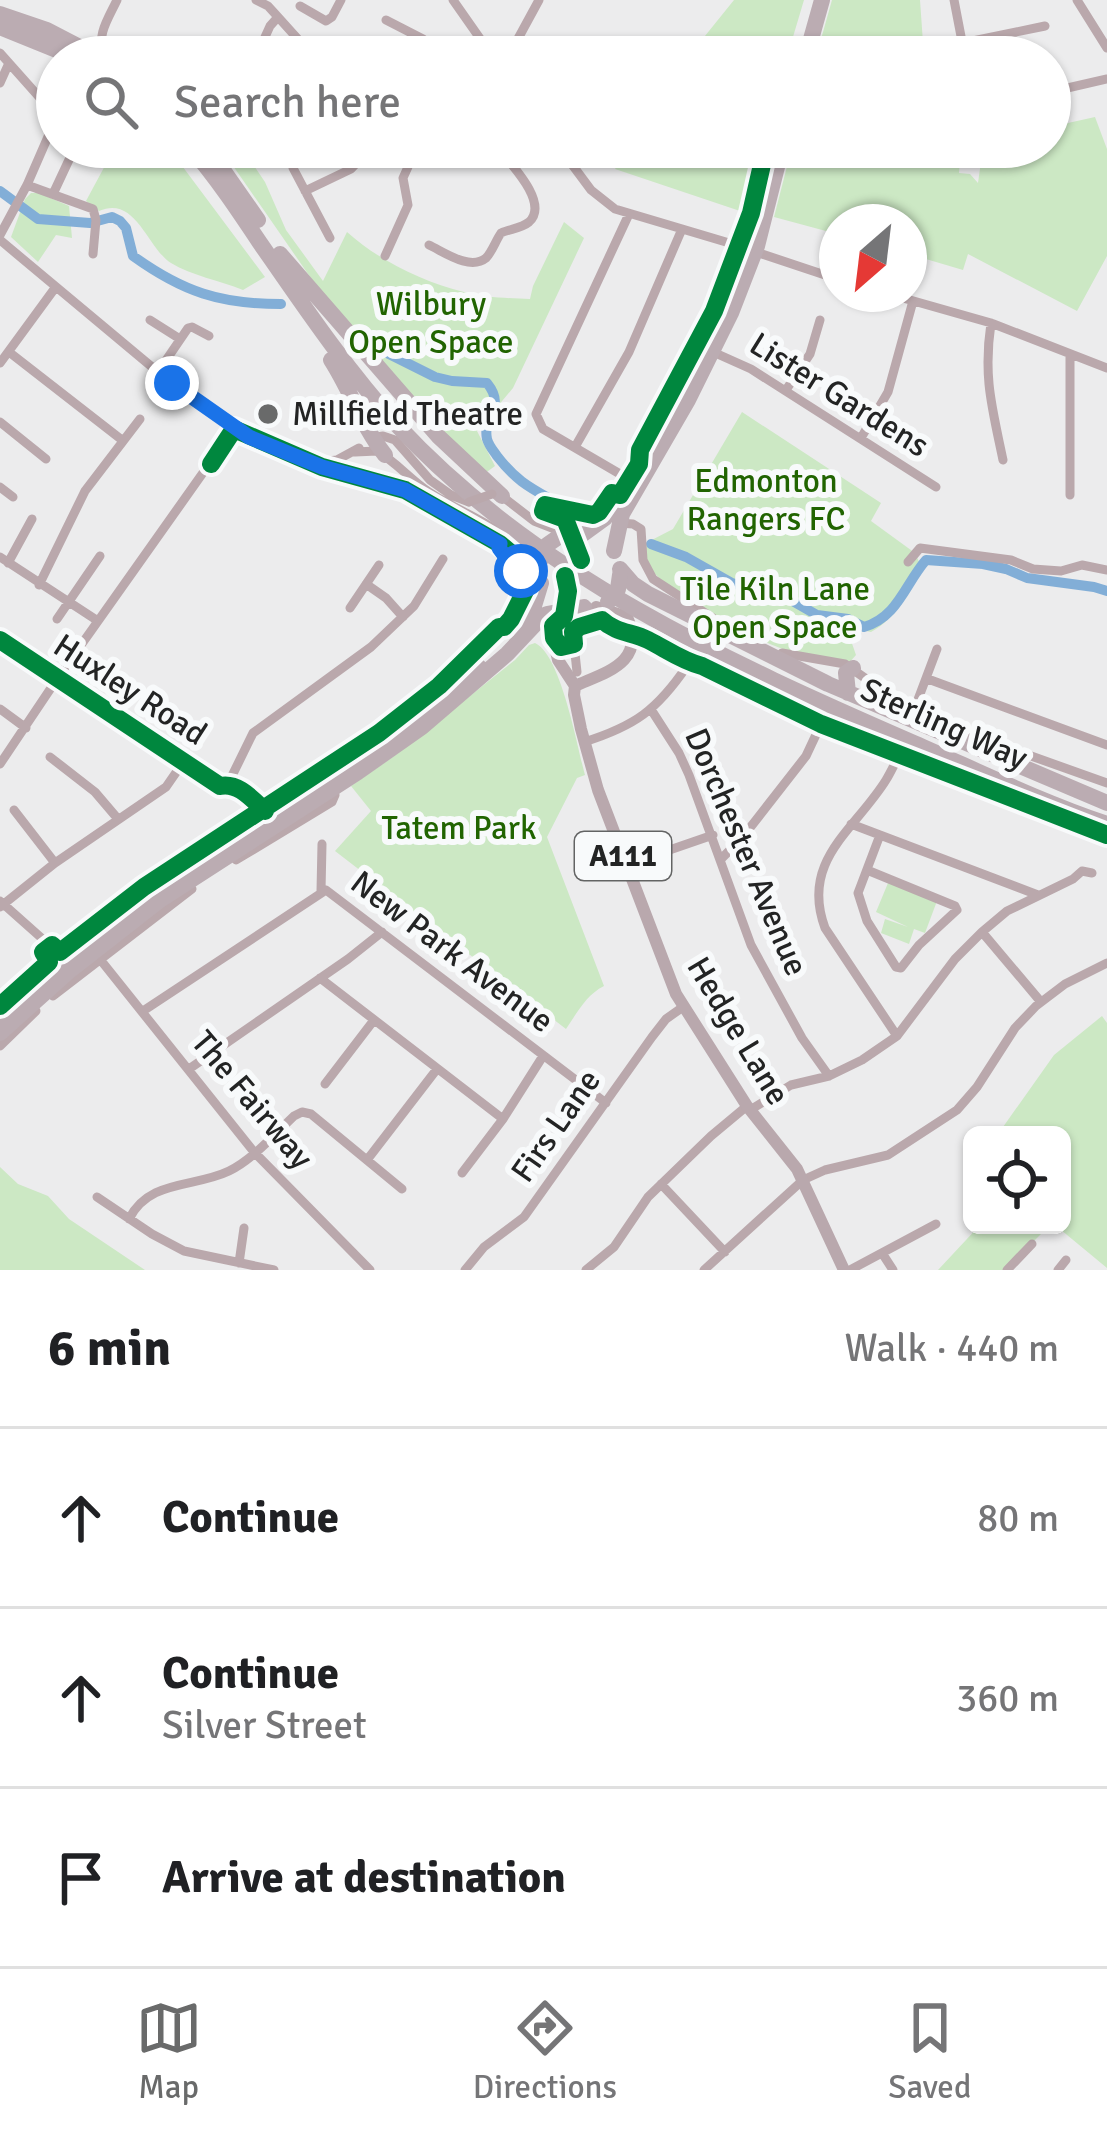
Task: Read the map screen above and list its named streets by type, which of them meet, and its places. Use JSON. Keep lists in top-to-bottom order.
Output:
{
  "streets": {
    "highway": ["Sterling Way"],
    "main road": ["A111", "Hedge Lane"],
    "street": [
      "Lister Gardens",
      "Huxley Road",
      "Dorchester Avenue",
      "New Park Avenue",
      "The Fairway",
      "Firs Lane"
    ]
  },
  "crossings": [
    ["New Park Avenue", "The Fairway"],
    ["New Park Avenue", "Firs Lane"],
    ["Hedge Lane", "Firs Lane"]
  ],
  "parks": [
    "Wilbury Open Space",
    "Edmonton Rangers FC",
    "Tile Kiln Lane Open Space",
    "Tatem Park"
  ],
  "places": ["Millfield Theatre"],
  "north": "bottom left",
  "page": {
    "search": "Search here",
    "heading": ["6 min", "Walk · 440 m"],
    "list": [
      ["Continue", "80 m"],
      ["Continue", "Silver Street", "360 m"],
      "Arrive at destination"
    ],
    "nav": ["Map", "Directions", "Saved"]
  }
}
